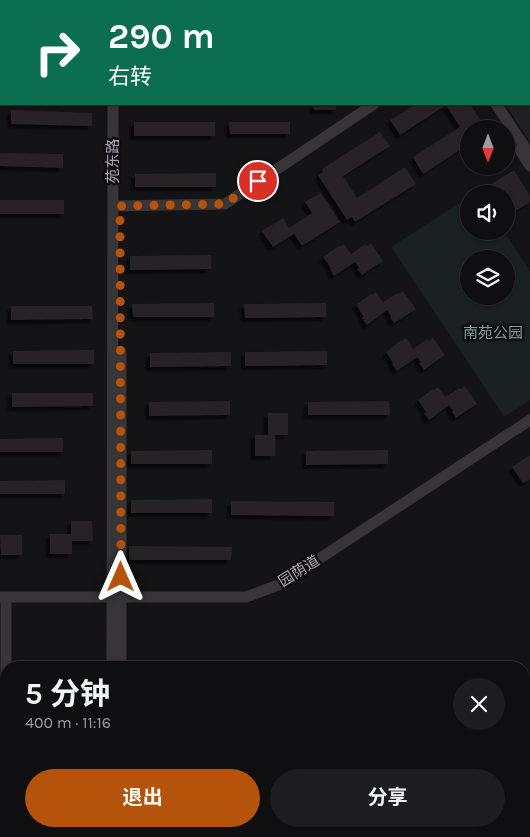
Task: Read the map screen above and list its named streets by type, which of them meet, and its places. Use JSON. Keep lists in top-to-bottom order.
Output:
{
  "streets": {
    "street": ["苑东路", "园荫道"]
  },
  "crossings": [
    ["苑东路", "园荫道"]
  ],
  "parks": ["南苑公园"],
  "north": "bottom",
  "page": {
    "turn": ["290 m", "右转"],
    "heading": ["5 分钟", "400 m · 11:16"],
    "buttons": ["退出", "分享"]
  }
}
